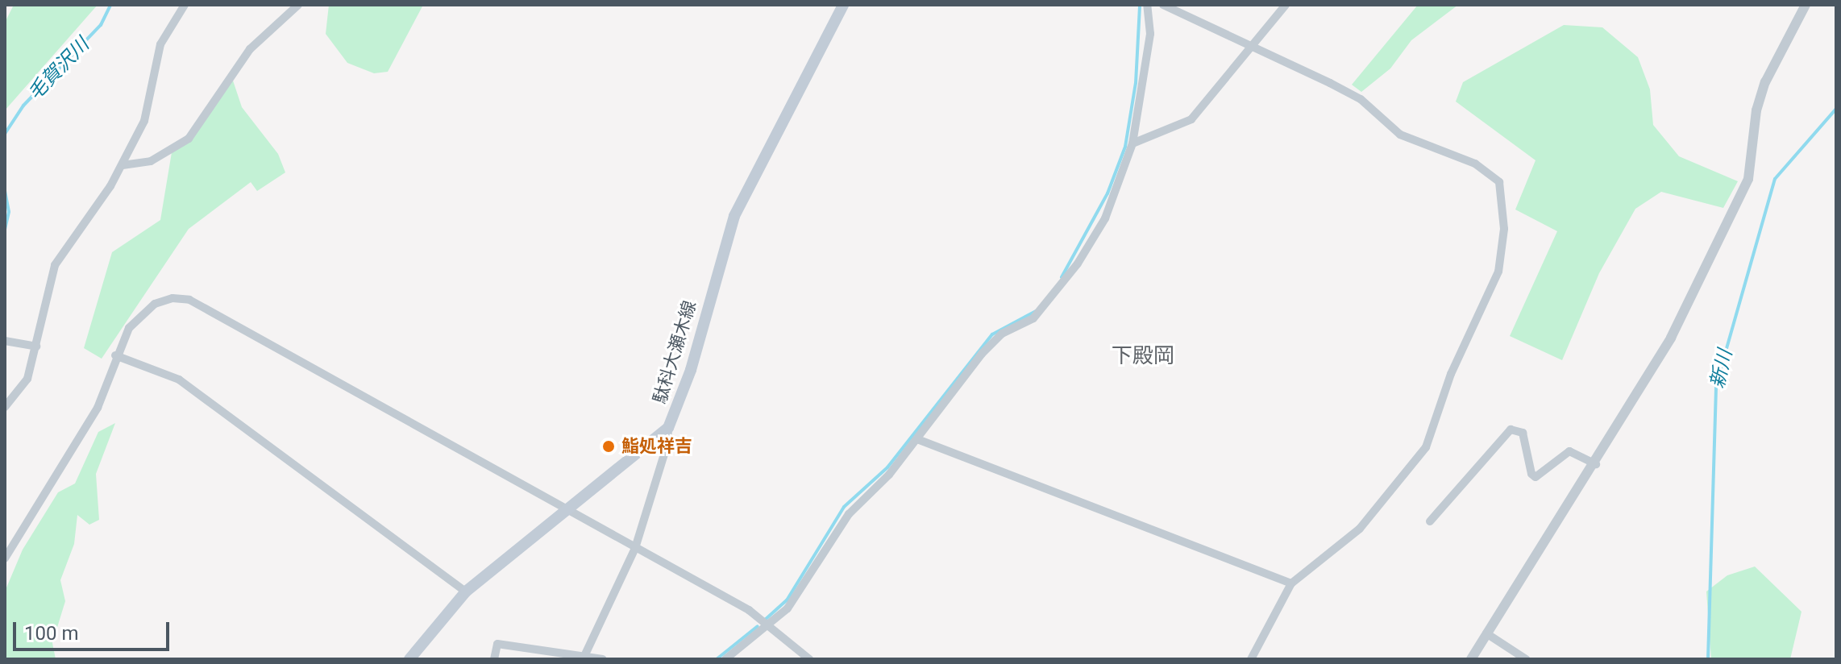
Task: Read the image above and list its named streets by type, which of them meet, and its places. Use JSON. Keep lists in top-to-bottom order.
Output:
{
  "streets": {
    "main road": ["駄科大瀬木線"]
  },
  "districts": ["下殿岡"],
  "water": ["毛賀沢川", "新川"],
  "places": ["鮨処祥吉"],
  "scale_bar": "100 m"
}
